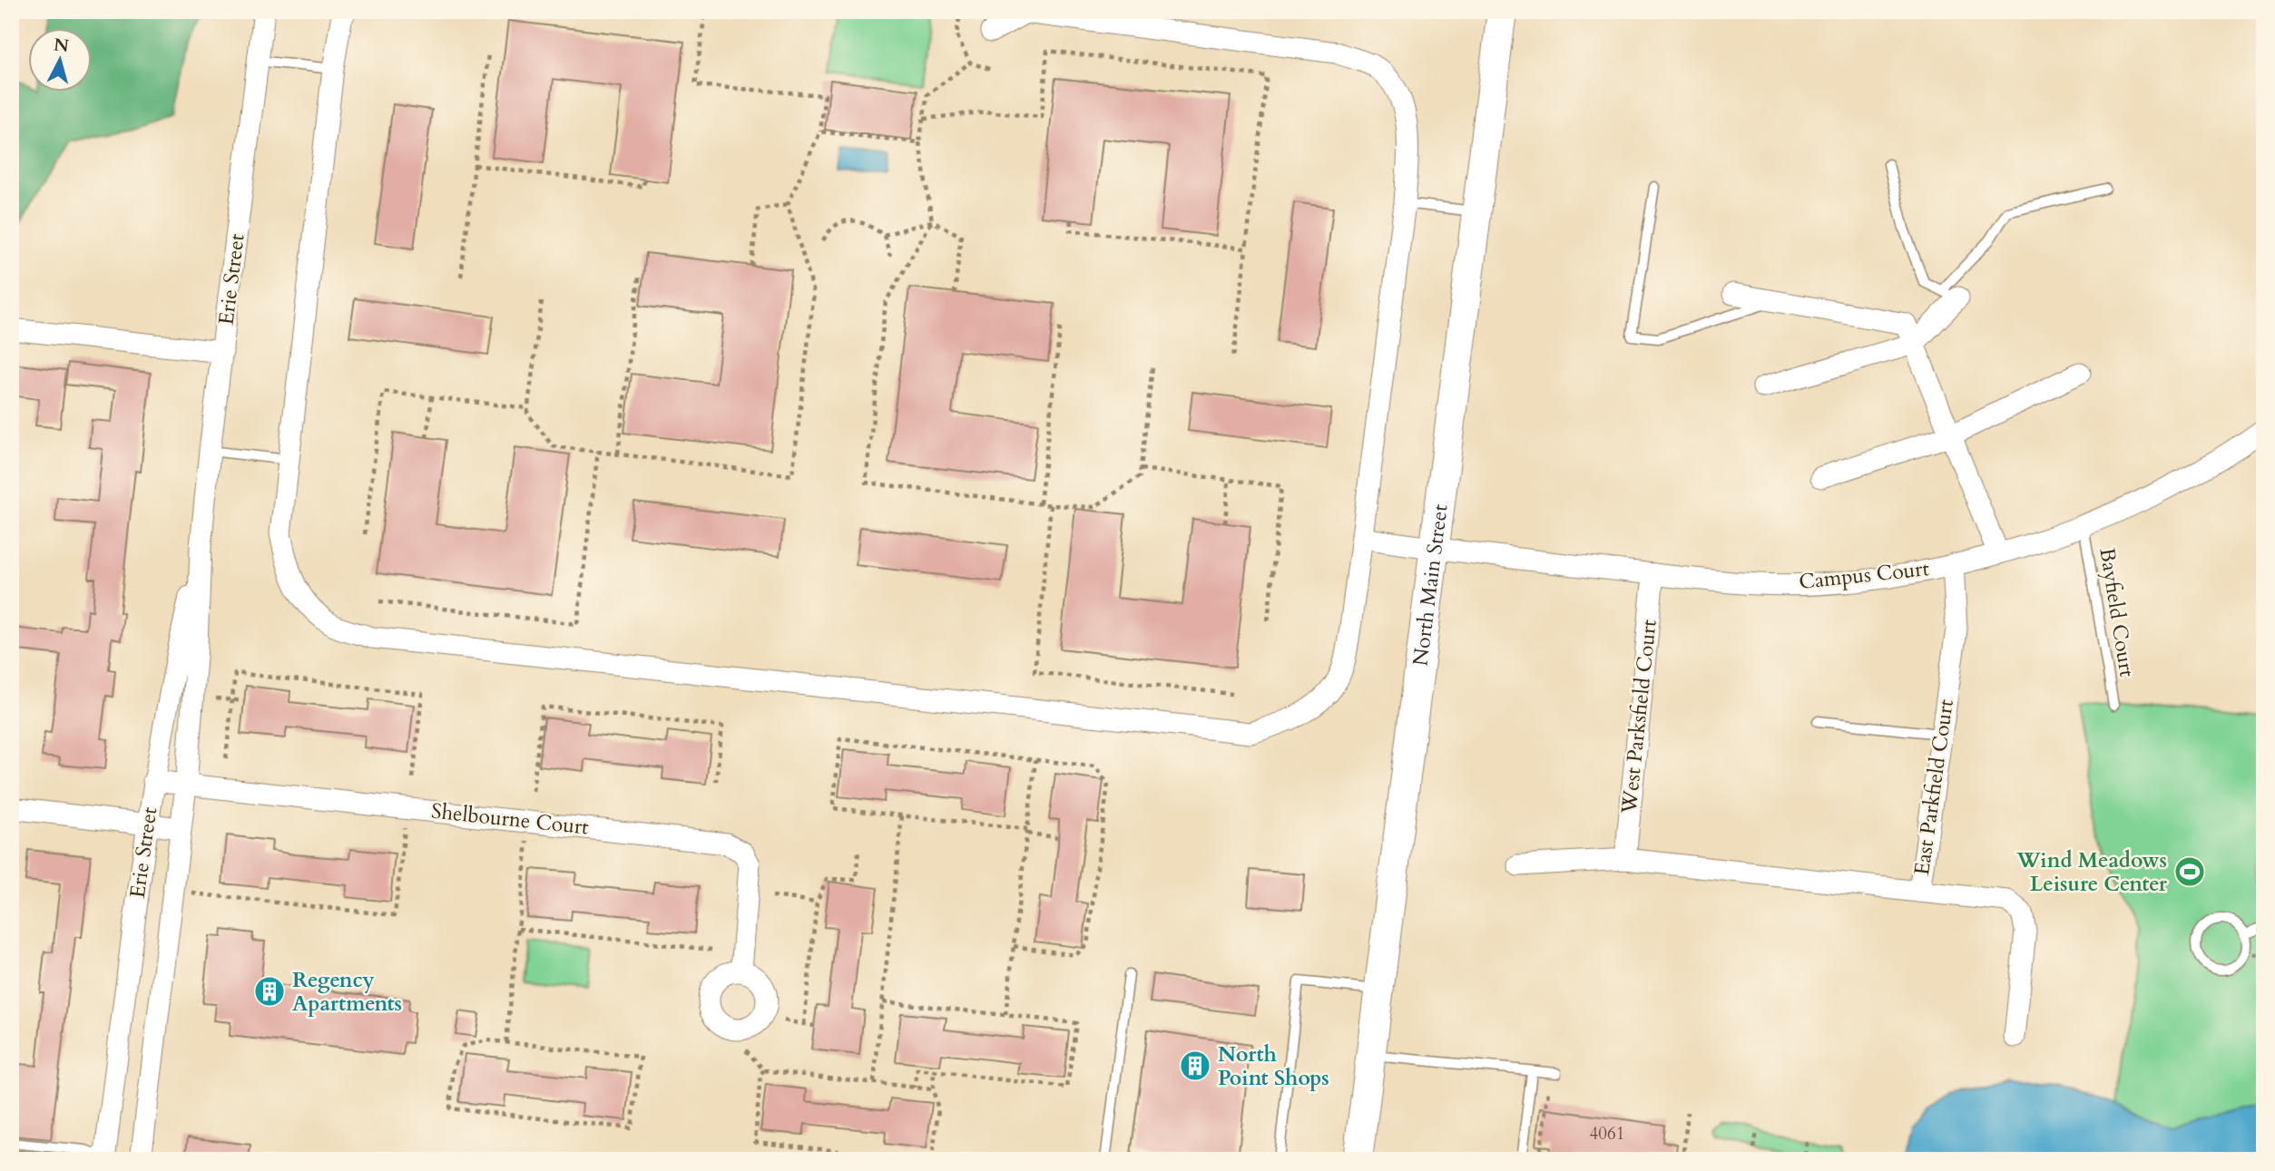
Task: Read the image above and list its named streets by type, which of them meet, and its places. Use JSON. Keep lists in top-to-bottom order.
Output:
{
  "streets": {
    "main road": ["North Main Street"],
    "street": [
      "Erie Street",
      "Campus Court",
      "West Parksfield Court",
      "East Parkfield Court",
      "Shelbourne Court"
    ],
    "lane": ["Bayfield Court"]
  },
  "crossings": [
    ["Erie Street", "Shelbourne Court"],
    ["Campus Court", "North Main Street"],
    ["Campus Court", "Bayfield Court"],
    ["Campus Court", "West Parksfield Court"],
    ["Campus Court", "East Parkfield Court"]
  ],
  "places": {
    "sports": ["Wind Meadows Leisure Center"],
    "building": ["Regency Apartments", "North Point Shops"]
  },
  "house_numbers": ["4061"],
  "north": "top"
}
